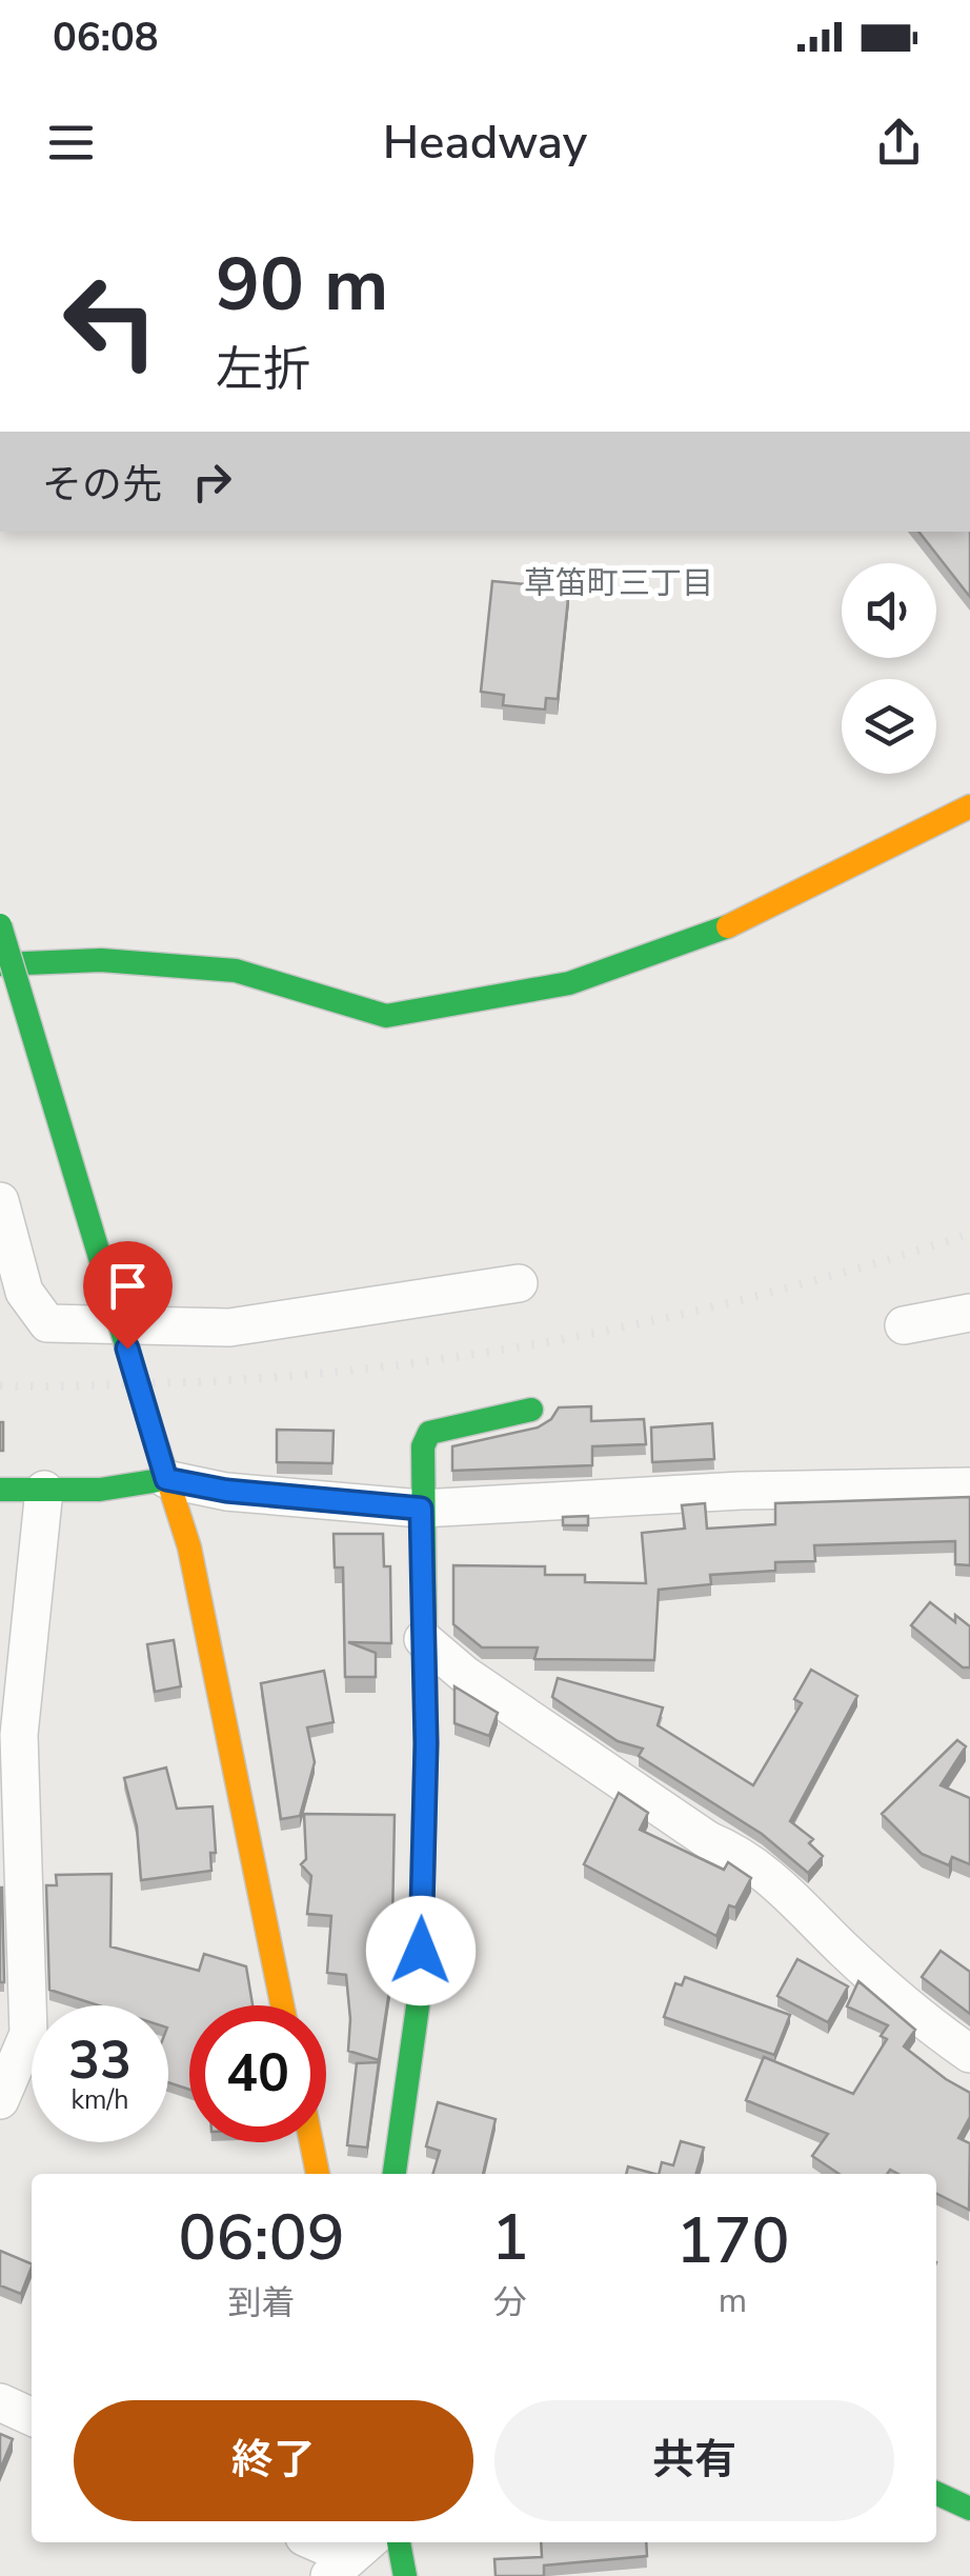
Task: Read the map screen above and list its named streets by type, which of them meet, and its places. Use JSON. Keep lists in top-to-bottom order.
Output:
{
  "districts": ["草笛町三丁目"],
  "page": {
    "status": "06:08",
    "header": "Headway",
    "turn": ["90 m", "左折"],
    "then": "その先",
    "speed": "33 km/h",
    "limit": "40",
    "eta": [
      "06:09",
      "到着",
      "1",
      "分",
      "170",
      "m"
    ],
    "buttons": ["終了", "共有"]
  }
}
